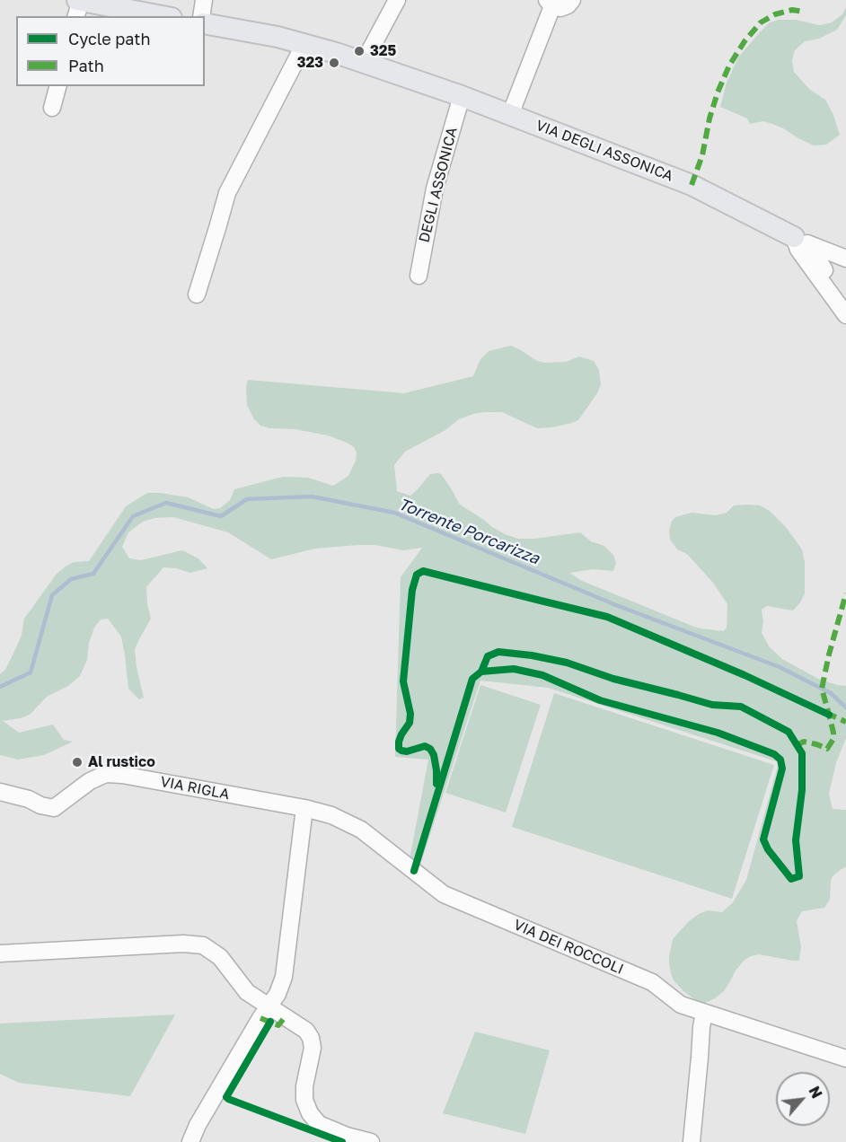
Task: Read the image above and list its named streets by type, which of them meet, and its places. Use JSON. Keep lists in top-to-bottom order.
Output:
{
  "streets": {
    "main road": ["VIA DEGLI ASSONICA"],
    "street": ["DEGLI ASSONICA", "VIA RIGLA", "VIA DEI ROCCOLI"]
  },
  "crossings": [
    ["VIA DEGLI ASSONICA", "DEGLI ASSONICA"],
    ["VIA RIGLA", "VIA DEI ROCCOLI"]
  ],
  "water": ["Torrente Porcarizza"],
  "places": ["325", "323", "Al rustico"],
  "legend": ["Cycle path", "Path"],
  "north": "top right"
}
